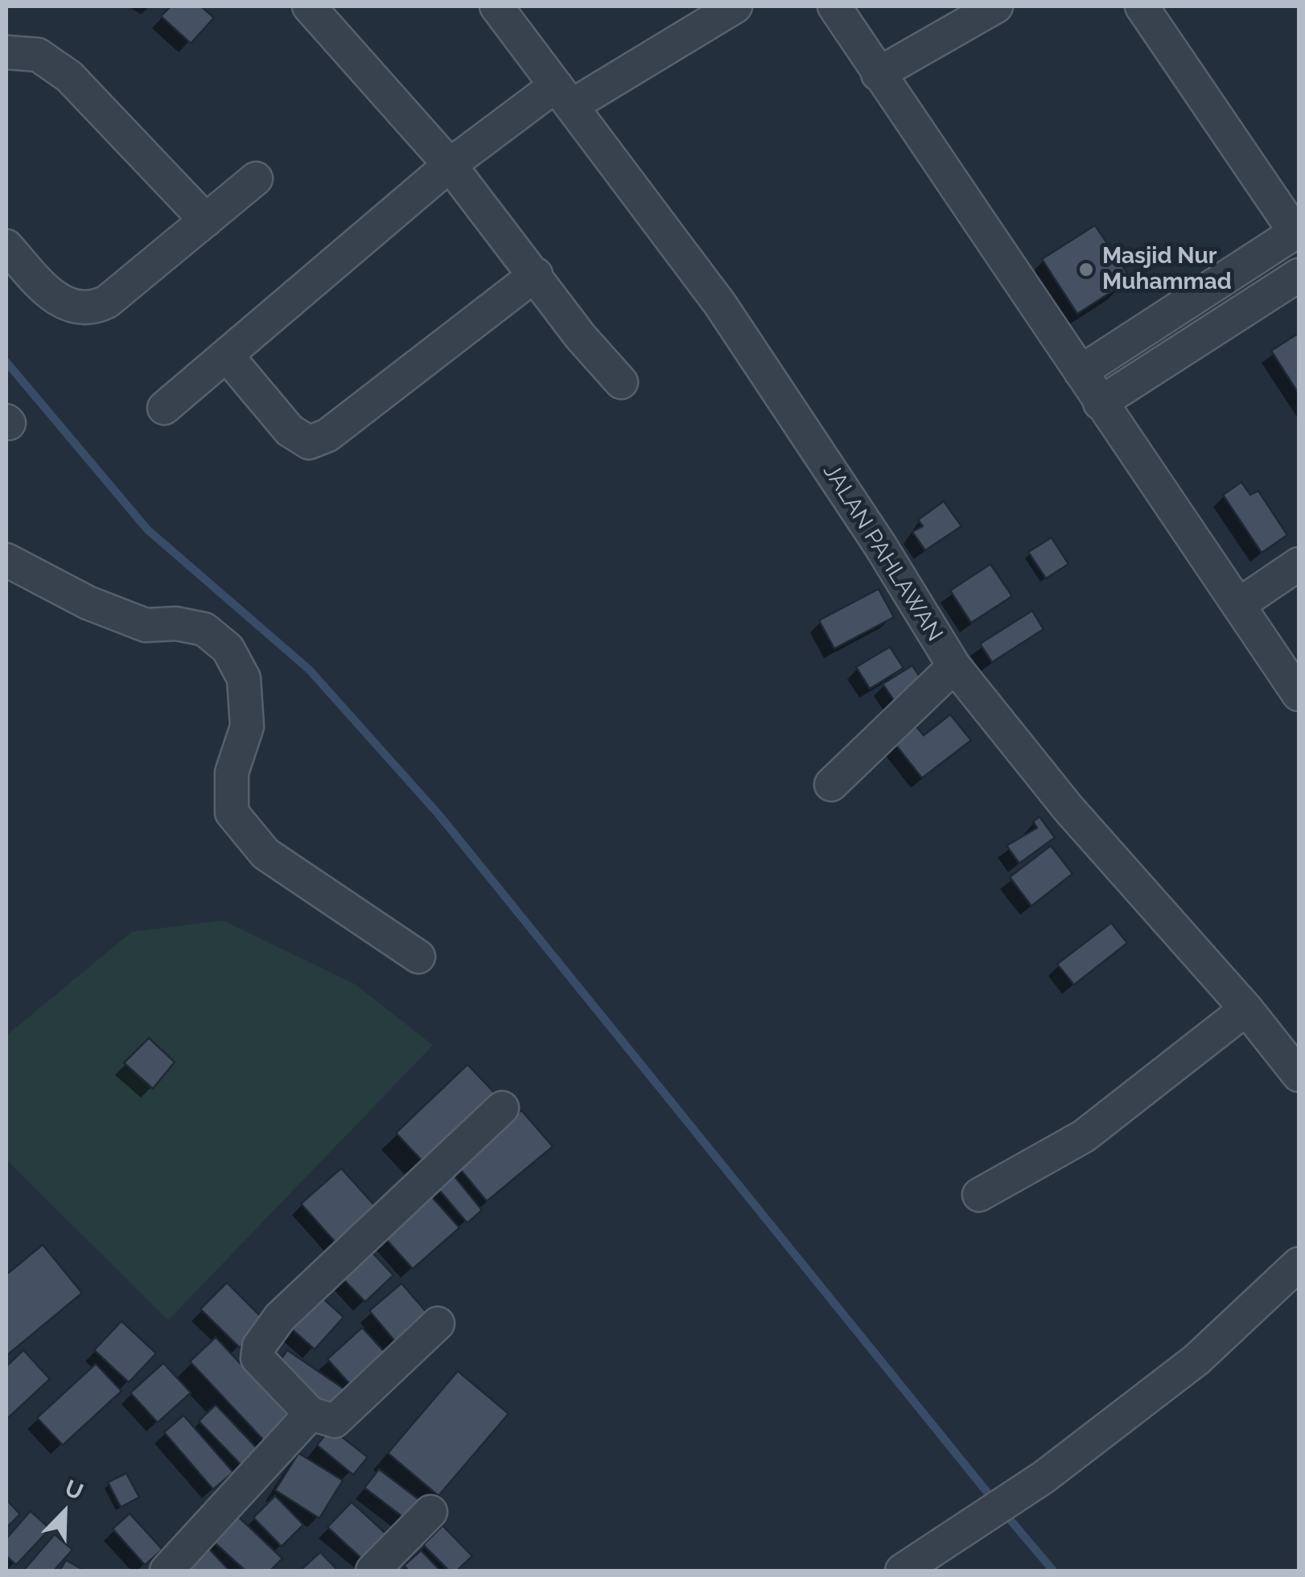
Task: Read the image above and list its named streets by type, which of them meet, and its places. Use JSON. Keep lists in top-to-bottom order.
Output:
{
  "streets": {
    "street": ["JALAN PAHLAWAN"]
  },
  "places": ["Masjid Nur Muhammad"],
  "north": "top right"
}
